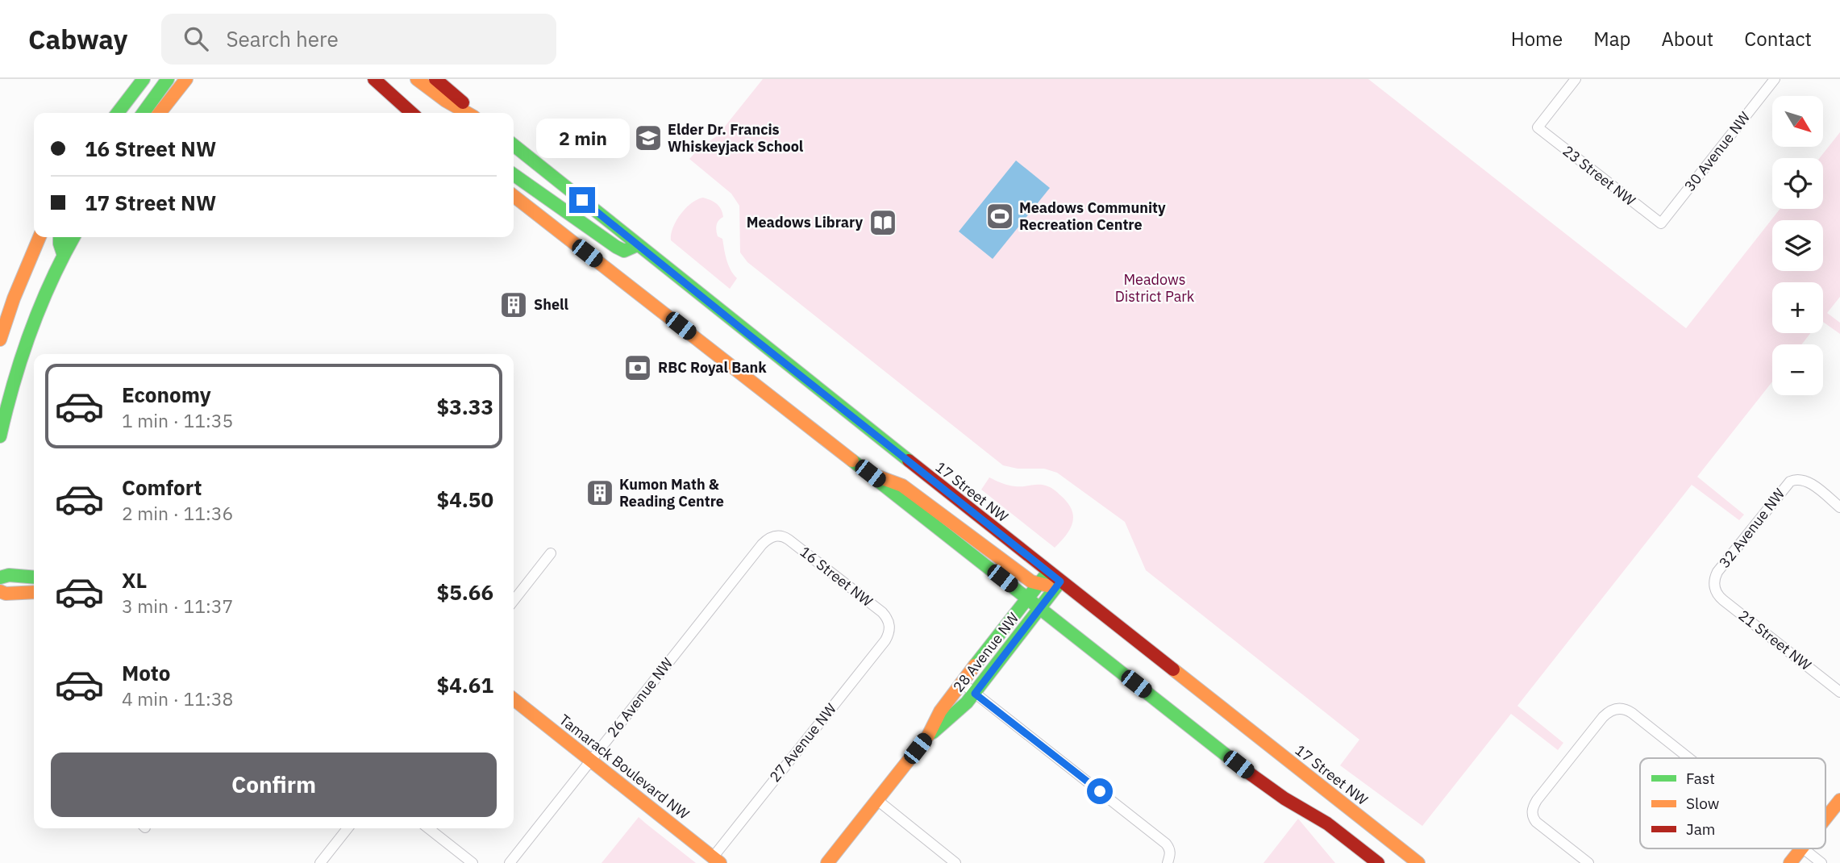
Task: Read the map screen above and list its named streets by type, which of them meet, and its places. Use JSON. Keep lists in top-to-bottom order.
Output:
{
  "streets": {
    "main road": ["17 Street NW", "28 Avenue NW", "Tamarack Boulevard NW"],
    "street": [
      "30 Avenue NW",
      "23 Street NW",
      "32 Avenue NW",
      "16 Street NW",
      "21 Street NW",
      "26 Avenue NW",
      "27 Avenue NW"
    ]
  },
  "crossings": [
    ["30 Avenue NW", "23 Street NW"],
    ["17 Street NW", "28 Avenue NW"],
    ["32 Avenue NW", "21 Street NW"],
    ["16 Street NW", "26 Avenue NW"],
    ["16 Street NW", "27 Avenue NW"],
    ["26 Avenue NW", "Tamarack Boulevard NW"],
    ["27 Avenue NW", "Tamarack Boulevard NW"]
  ],
  "parks": ["Meadows District Park"],
  "places": {
    "school or university": ["Elder Dr. Francis Whiskeyjack School"],
    "sports": ["Meadows Community Recreation Centre"],
    "library": ["Meadows Library"],
    "building": ["Shell", "Kumon Math & Reading Centre"],
    "bank": ["RBC Royal Bank"]
  },
  "legend": ["Fast", "Slow", "Jam"],
  "north": "bottom right",
  "page": {
    "header": "Cabway",
    "search": "Search here",
    "nav": [
      "Home",
      "Map",
      "About",
      "Contact"
    ],
    "map_buttons": ["+", "−"],
    "banner": ["16 Street NW", "17 Street NW"],
    "bubble": "2 min",
    "list": [
      {
        "name": "Economy",
        "note": "1 min · 11:35",
        "value": "$3.33"
      },
      {
        "name": "Comfort",
        "note": "2 min · 11:36",
        "value": "$4.50"
      },
      {
        "name": "XL",
        "note": "3 min · 11:37",
        "value": "$5.66"
      },
      {
        "name": "Moto",
        "note": "4 min · 11:38",
        "value": "$4.61"
      }
    ],
    "buttons": "Confirm"
  }
}
